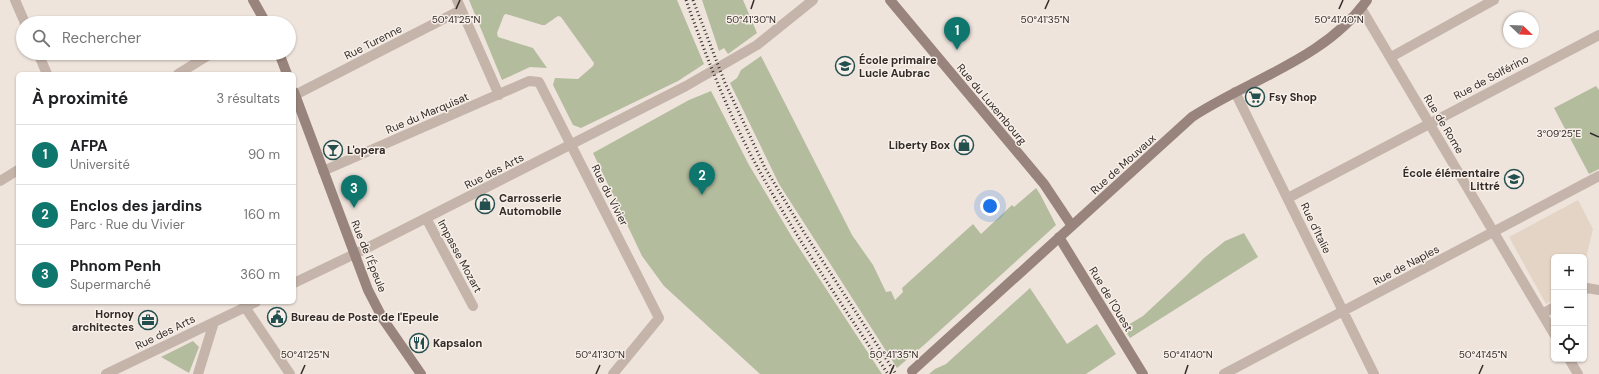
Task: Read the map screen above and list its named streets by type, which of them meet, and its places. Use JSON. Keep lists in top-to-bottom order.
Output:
{
  "streets": {
    "main road": [
      "Rue du Luxembourg",
      "Rue de Mouvaux",
      "Rue de l'Épeule",
      "Rue de l'Ouest"
    ],
    "street": [
      "Rue Turenne",
      "Rue de Solférino",
      "Rue du Marquisat",
      "Rue de Rome",
      "Rue des Arts",
      "Rue du Vivier",
      "Rue d'Italie",
      "Impasse Mozart",
      "Rue de Naples"
    ]
  },
  "crossings": [
    ["Rue de Solférino", "Rue de Rome"],
    ["Rue de Solférino", "Rue d'Italie"],
    ["Rue du Luxembourg", "Rue de Mouvaux"],
    ["Rue du Marquisat", "Rue du Vivier"],
    ["Rue du Marquisat", "Rue de l'Épeule"],
    ["Rue de Rome", "Rue de Mouvaux"],
    ["Rue de Rome", "Rue de Naples"],
    ["Rue de Mouvaux", "Rue d'Italie"],
    ["Rue de Mouvaux", "Rue de l'Ouest"],
    ["Rue des Arts", "Rue du Vivier"],
    ["Rue des Arts", "Rue de l'Épeule"],
    ["Rue des Arts", "Impasse Mozart"],
    ["Rue d'Italie", "Rue de Naples"]
  ],
  "places": {
    "school or university": ["École primaire Lucie Aubrac", "École élémentaire Littré"],
    "supermarket": ["Fsy Shop"],
    "shop": ["Liberty Box", "Carrosserie Automobile"],
    "bar": ["L'opera"],
    "public building": ["Bureau de Poste de l'Epeule"],
    "office": ["Hornoy architectes"],
    "restaurant": ["Kapsalon"]
  },
  "north": "bottom right",
  "page": {
    "search": "Rechercher",
    "pins": ["1", "2", "3"],
    "heading": ["À proximité", "3 résultats"],
    "list": [
      {
        "mark": "1",
        "name": "AFPA",
        "note": "Université",
        "value": "90 m"
      },
      {
        "mark": "2",
        "name": "Enclos des jardins",
        "note": "Parc · Rue du Vivier",
        "value": "160 m"
      },
      {
        "mark": "3",
        "name": "Phnom Penh",
        "note": "Supermarché",
        "value": "360 m"
      }
    ],
    "map_buttons": ["+", "−"]
  },
  "coordinates": [
    "50°41'25\"N",
    "50°41'30\"N",
    "50°41'35\"N",
    "50°41'40\"N",
    "3°09'25\"E",
    "50°41'45\"N"
  ]
}
